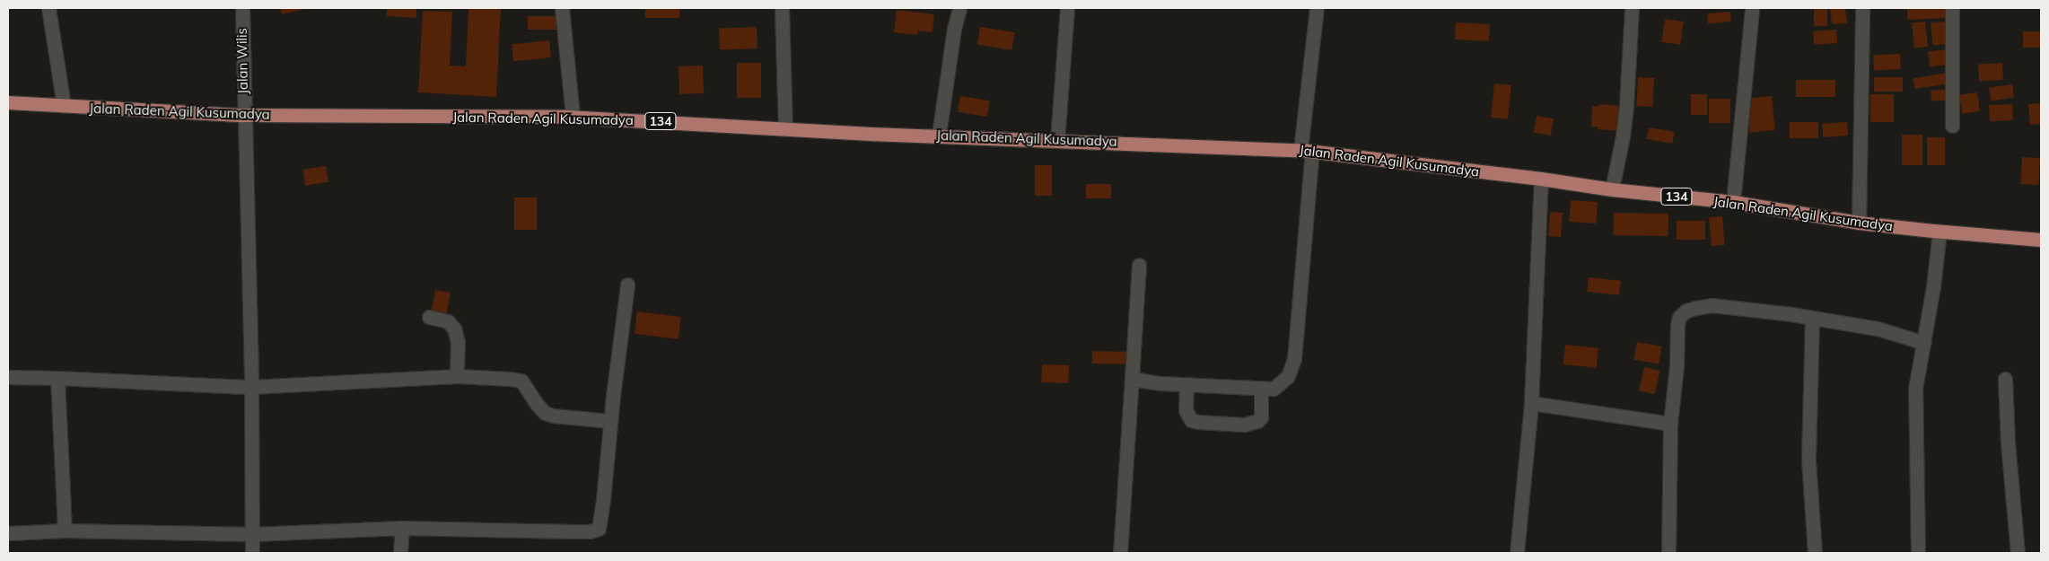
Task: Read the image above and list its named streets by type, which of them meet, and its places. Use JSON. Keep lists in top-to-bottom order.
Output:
{
  "streets": {
    "main road": ["Jalan Raden Agil Kusumadya", "134"],
    "street": ["Jalan Wilis"]
  },
  "crossings": [
    ["Jalan Wilis", "Jalan Raden Agil Kusumadya"]
  ]
}
